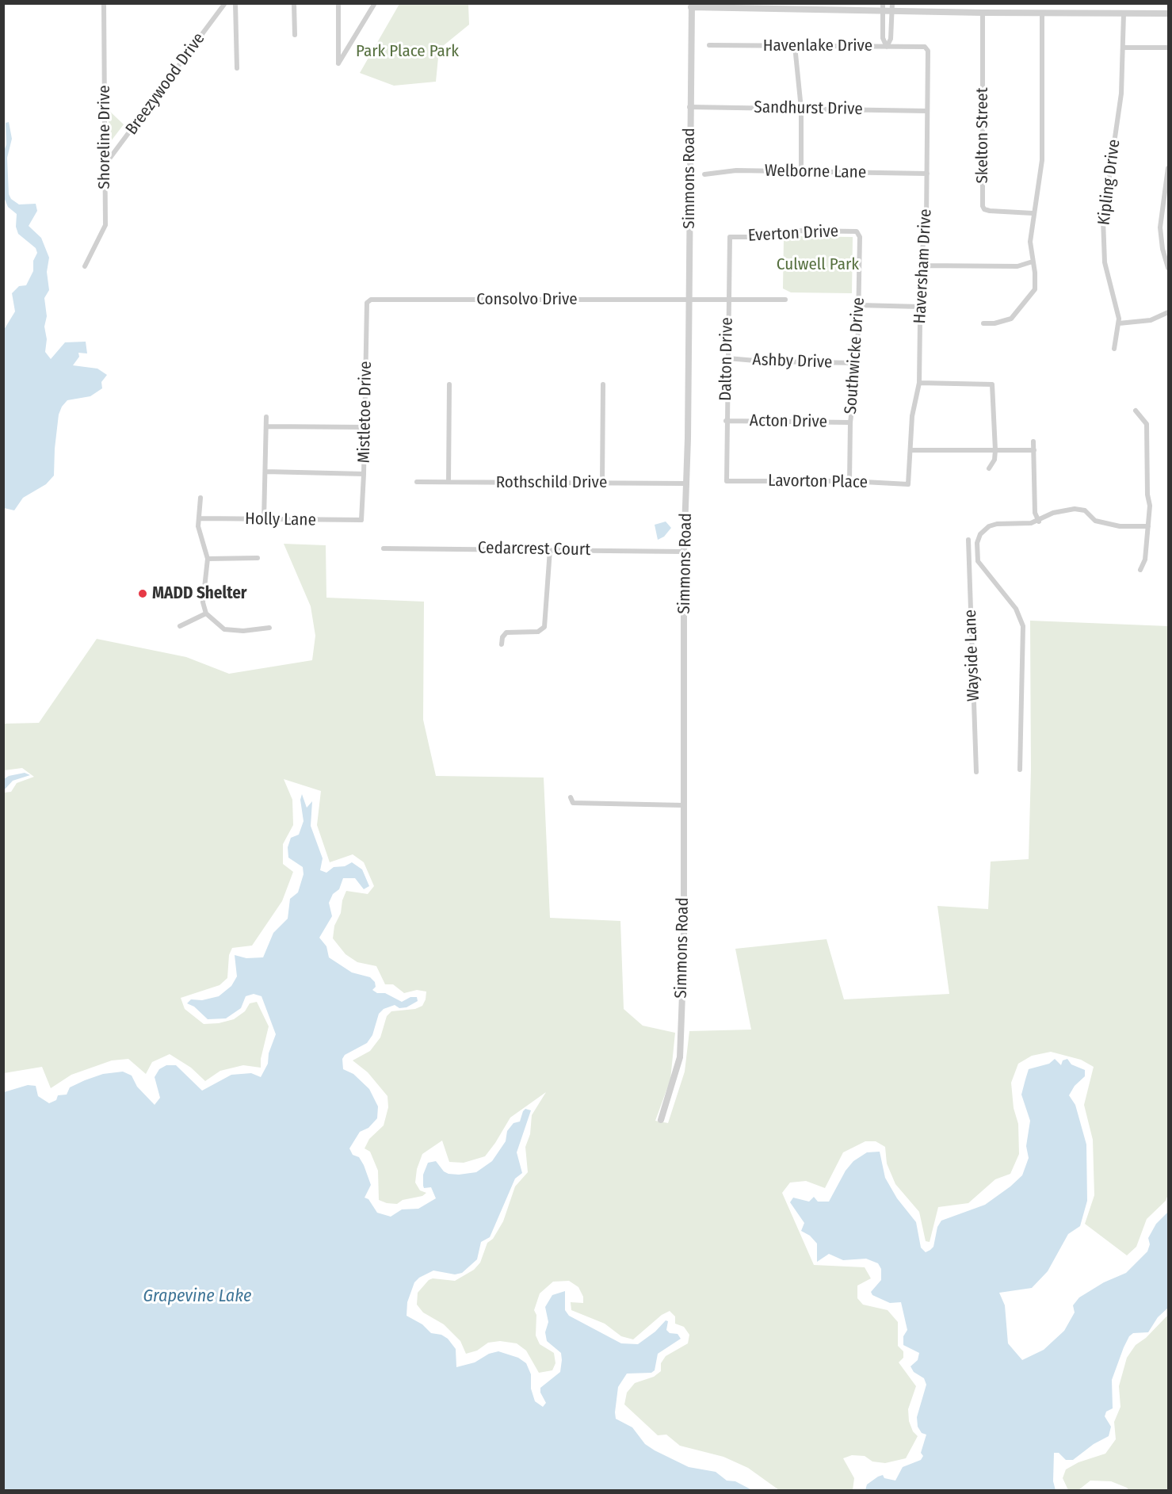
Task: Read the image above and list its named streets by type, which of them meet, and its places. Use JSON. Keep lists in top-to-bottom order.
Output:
{
  "streets": {
    "street": [
      "Havenlake Drive",
      "Breezywood Drive",
      "Sandhurst Drive",
      "Skelton Street",
      "Shoreline Drive",
      "Welborne Lane",
      "Simmons Road",
      "Kipling Drive",
      "Everton Drive",
      "Haversham Drive",
      "Consolvo Drive",
      "Southwicke Drive",
      "Dalton Drive",
      "Ashby Drive",
      "Mistletoe Drive",
      "Acton Drive",
      "Lavorton Place",
      "Rothschild Drive",
      "Holly Lane",
      "Cedarcrest Court",
      "Wayside Lane"
    ]
  },
  "crossings": [
    ["Havenlake Drive", "Haversham Drive"],
    ["Breezywood Drive", "Shoreline Drive"],
    ["Sandhurst Drive", "Simmons Road"],
    ["Sandhurst Drive", "Haversham Drive"],
    ["Welborne Lane", "Haversham Drive"],
    ["Simmons Road", "Consolvo Drive"],
    ["Simmons Road", "Rothschild Drive"],
    ["Simmons Road", "Cedarcrest Court"],
    ["Everton Drive", "Southwicke Drive"],
    ["Everton Drive", "Dalton Drive"],
    ["Haversham Drive", "Lavorton Place"],
    ["Consolvo Drive", "Dalton Drive"],
    ["Consolvo Drive", "Mistletoe Drive"],
    ["Southwicke Drive", "Ashby Drive"],
    ["Southwicke Drive", "Acton Drive"],
    ["Southwicke Drive", "Lavorton Place"],
    ["Dalton Drive", "Ashby Drive"],
    ["Dalton Drive", "Acton Drive"],
    ["Dalton Drive", "Lavorton Place"],
    ["Mistletoe Drive", "Holly Lane"]
  ],
  "water": ["Grapevine Lake"],
  "parks": ["Park Place Park", "Culwell Park"],
  "places": ["MADD Shelter"]
}
